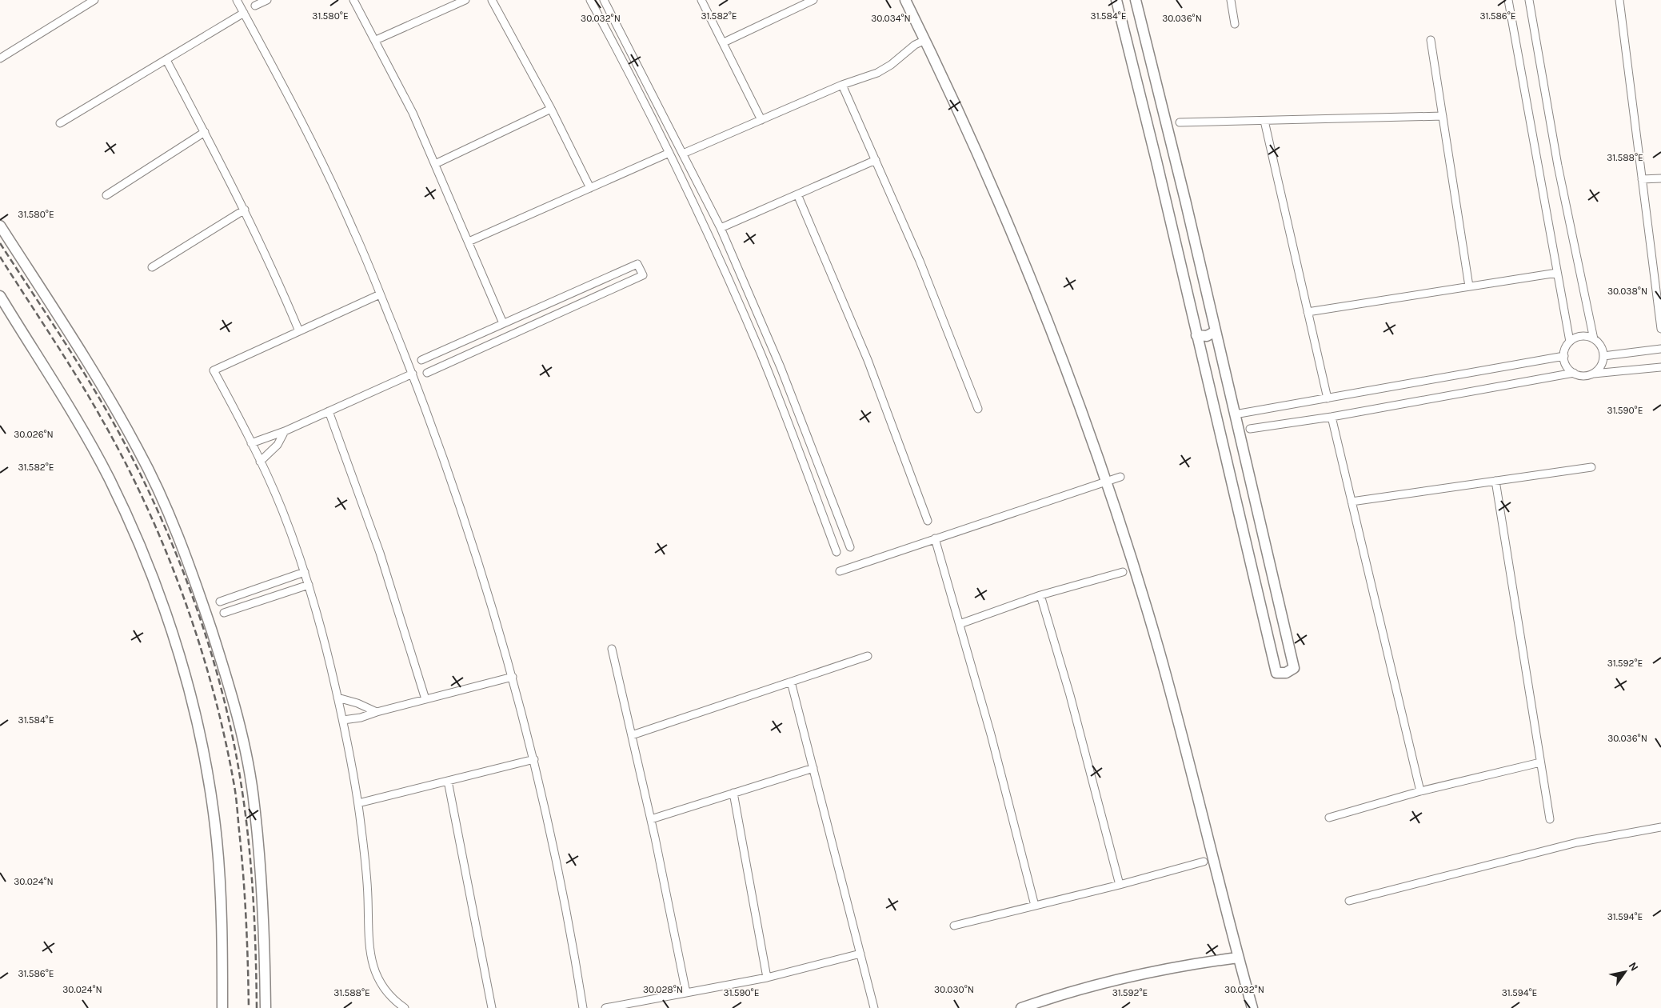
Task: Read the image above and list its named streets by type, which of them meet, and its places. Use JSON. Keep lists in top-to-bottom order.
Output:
{
  "north": "top right",
  "coordinates": [
    "31.580°E",
    "31.582°E",
    "31.584°E",
    "31.586°E",
    "30.032°N",
    "30.034°N",
    "30.036°N",
    "31.588°E",
    "30.038°N",
    "31.590°E",
    "30.026°N",
    "31.592°E",
    "30.024°N",
    "31.594°E",
    "30.028°N",
    "30.030°N"
  ]
}
